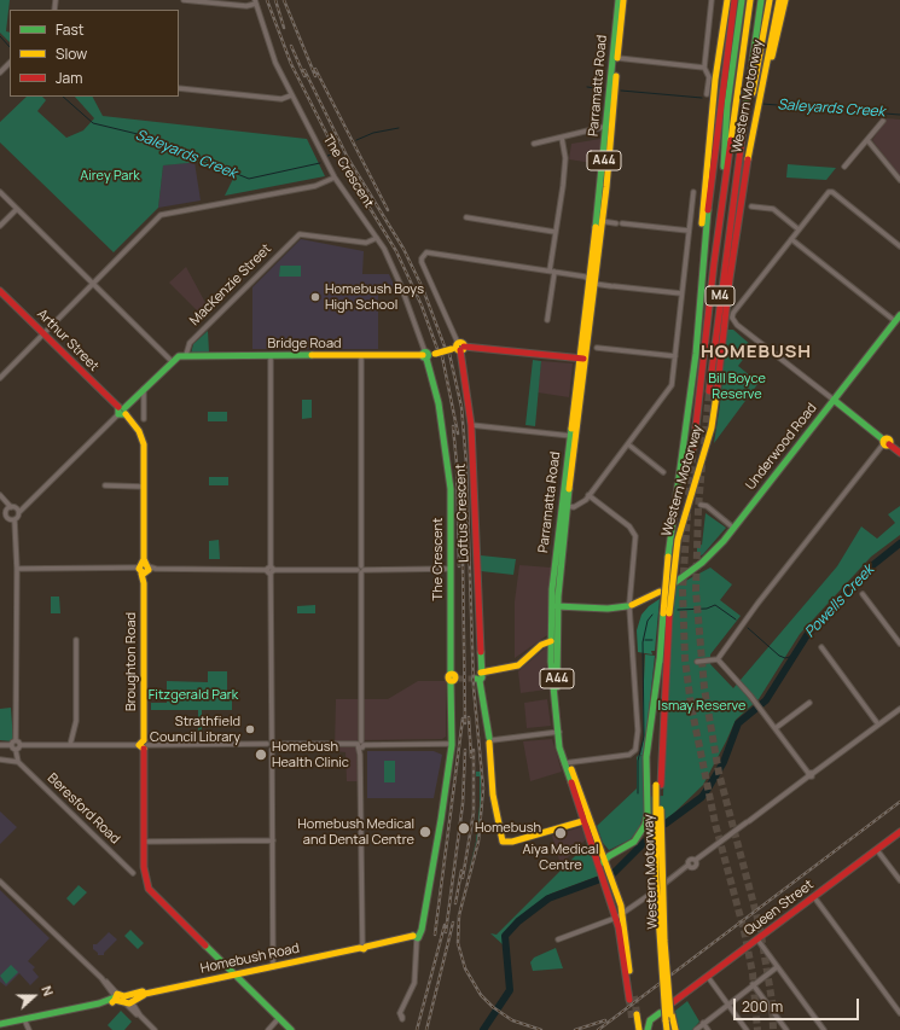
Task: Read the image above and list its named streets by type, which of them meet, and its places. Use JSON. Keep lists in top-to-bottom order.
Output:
{
  "streets": {
    "main road": [
      "Parramatta Road",
      "Western Motorway",
      "A44",
      "The Crescent",
      "M4",
      "Arthur Street",
      "Bridge Road",
      "Underwood Road",
      "Loftus Crescent",
      "Broughton Road",
      "Queen Street",
      "Homebush Road"
    ],
    "street": ["MacKenzie Street", "Beresford Road"]
  },
  "crossings": [
    ["Parramatta Road", "Bridge Road"],
    ["Parramatta Road", "Loftus Crescent"],
    ["Western Motorway", "Queen Street"],
    ["The Crescent", "MacKenzie Street"],
    ["The Crescent", "Bridge Road"],
    ["The Crescent", "Homebush Road"],
    ["MacKenzie Street", "Bridge Road"],
    ["Arthur Street", "Broughton Road"],
    ["Bridge Road", "Loftus Crescent"],
    ["Broughton Road", "Homebush Road"]
  ],
  "districts": ["HOMEBUSH"],
  "water": ["Saleyards Creek", "Powells Creek"],
  "parks": [
    "Airey Park",
    "Bill Boyce Reserve",
    "Fitzgerald Park",
    "Ismay Reserve"
  ],
  "places": [
    "Homebush Boys High School",
    "Strathfield Council Library",
    "Homebush Health Clinic",
    "Homebush",
    "Homebush Medical and Dental Centre",
    "Aiya Medical Centre"
  ],
  "legend": ["Fast", "Slow", "Jam"],
  "scale_bar": "200 m",
  "north": "right"
}
